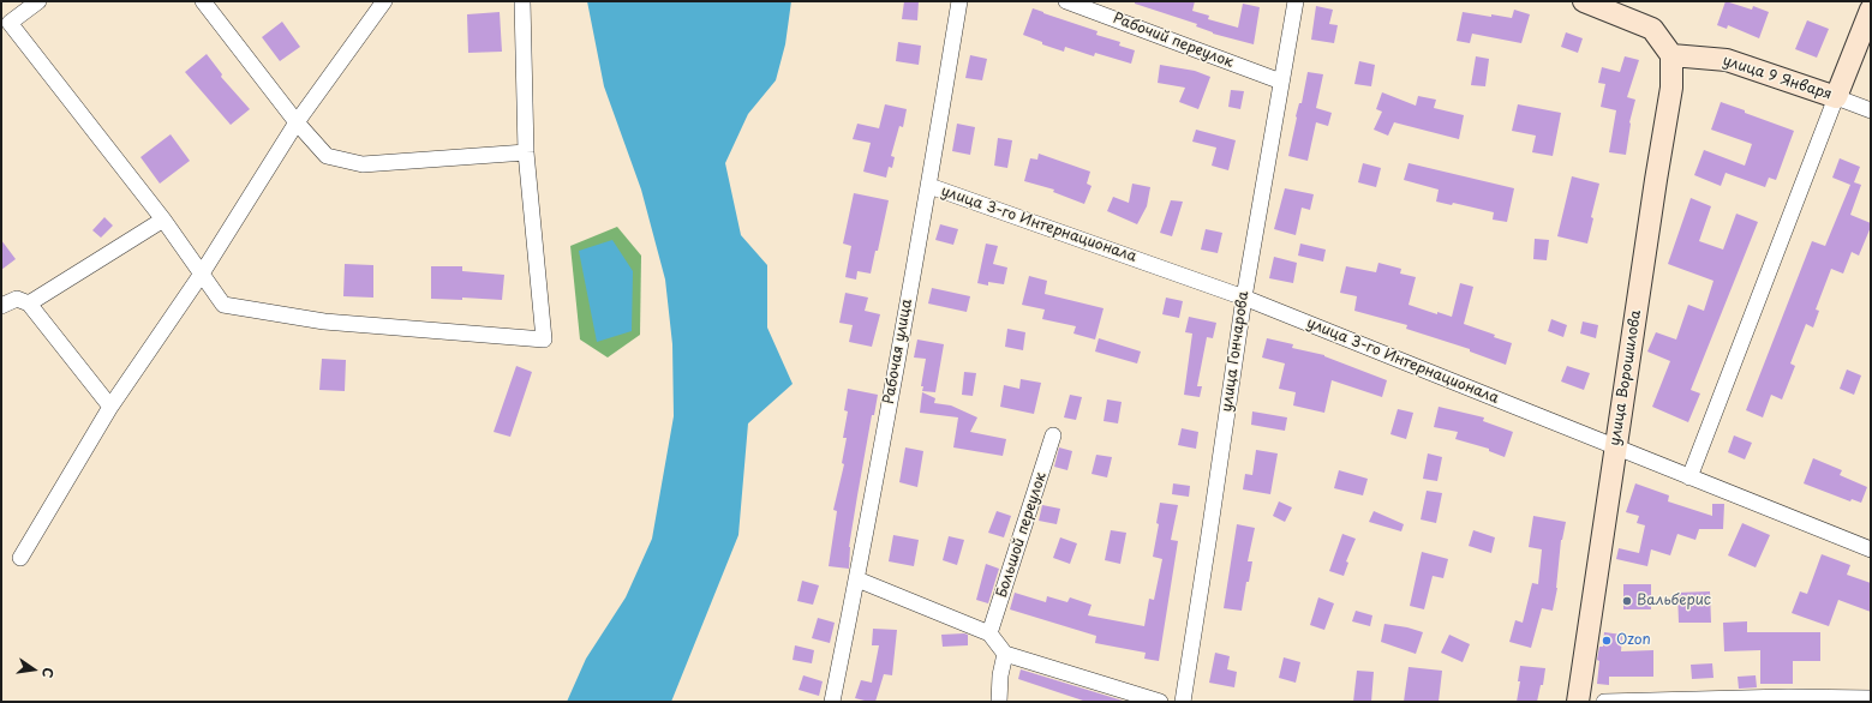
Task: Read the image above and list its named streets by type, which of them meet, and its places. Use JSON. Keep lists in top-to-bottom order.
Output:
{
  "streets": {
    "street": [
      "Рабочий переулок",
      "улица 9 Января",
      "улица 3-го Интернационала",
      "Рабочая улица",
      "улица Гончарова",
      "улица Ворошилова",
      "Большой переулок"
    ]
  },
  "crossings": [
    ["Рабочий переулок", "улица Гончарова"],
    ["улица 9 Января", "улица Ворошилова"],
    ["улица 3-го Интернационала", "Рабочая улица"],
    ["улица 3-го Интернационала", "улица Гончарова"],
    ["улица 3-го Интернационала", "улица Ворошилова"]
  ],
  "places": ["Вальберис", "Ozon"],
  "north": "right"
}
